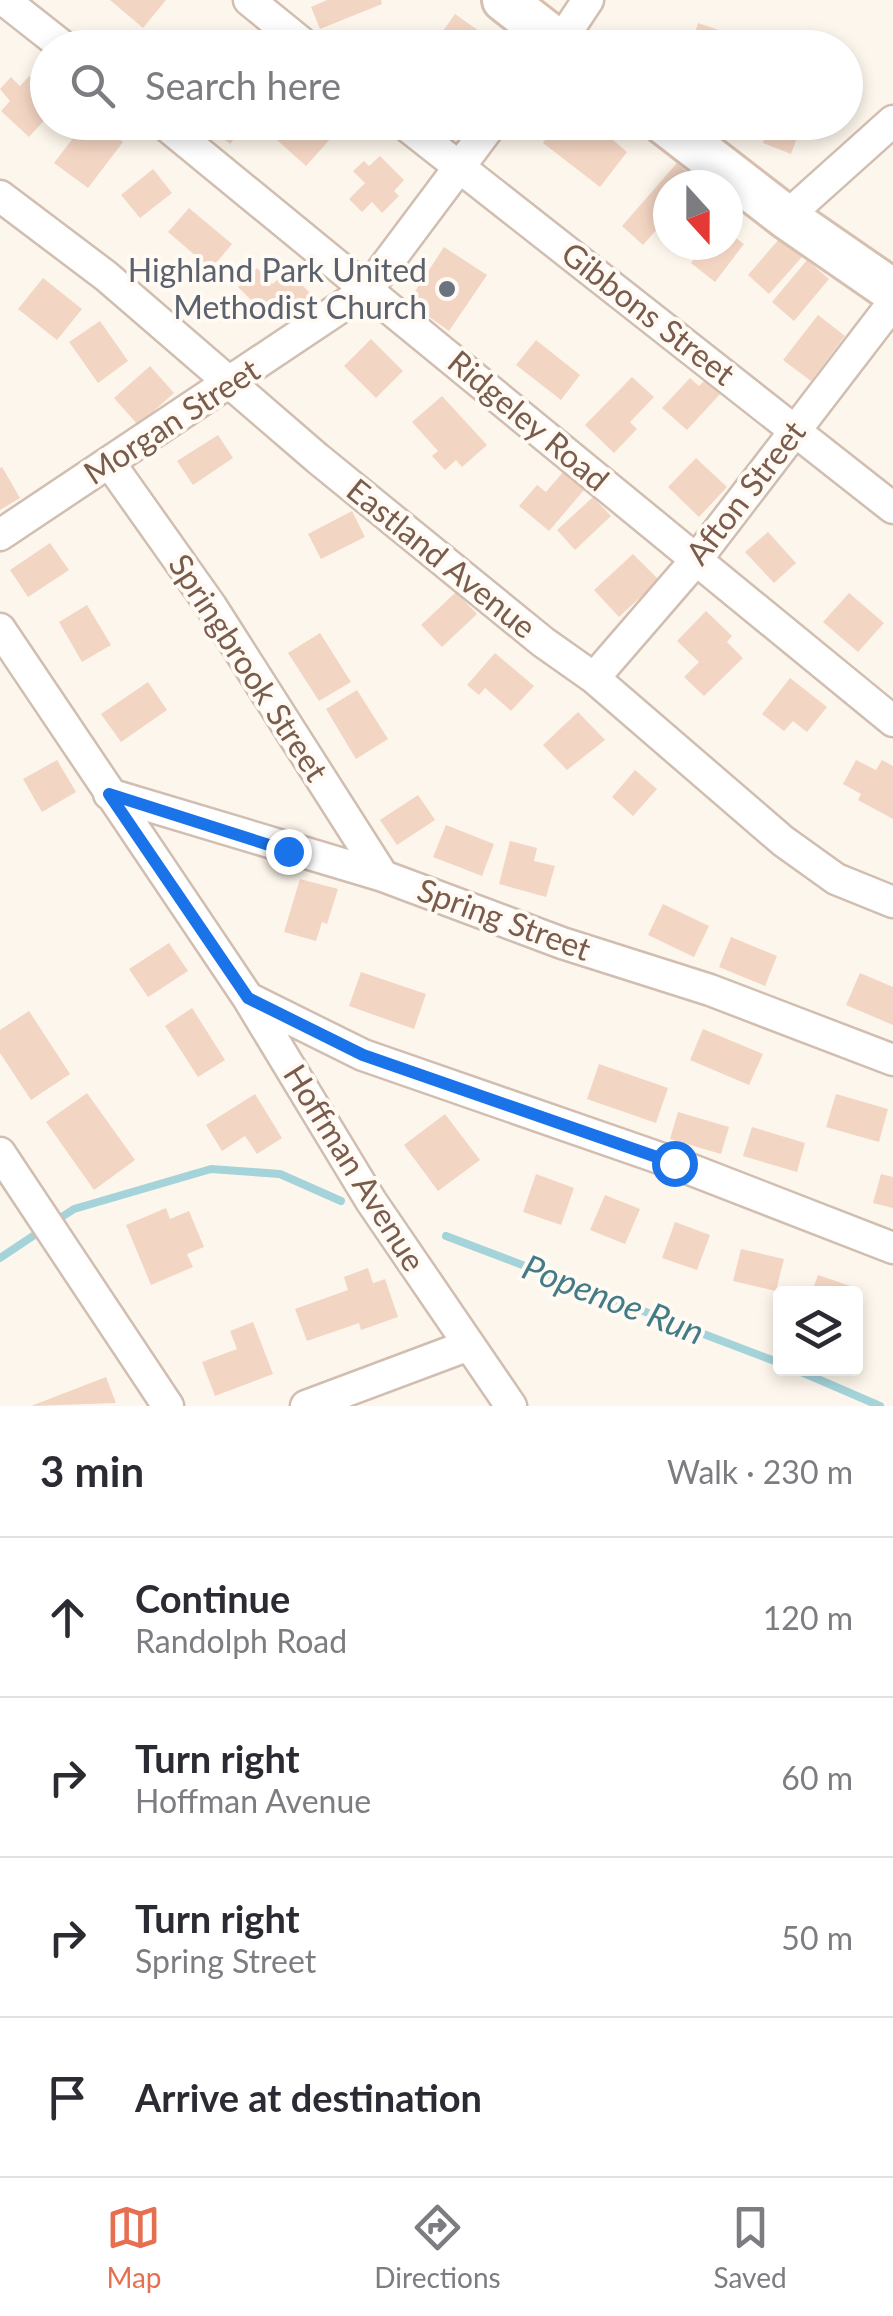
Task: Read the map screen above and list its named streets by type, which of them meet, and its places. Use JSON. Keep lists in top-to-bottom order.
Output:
{
  "streets": {
    "street": [
      "Gibbons Street",
      "Ridgeley Road",
      "Morgan Street",
      "Afton Street",
      "Eastland Avenue",
      "Springbrook Street",
      "Spring Street",
      "Hoffman Avenue"
    ]
  },
  "crossings": [
    ["Gibbons Street", "Morgan Street"],
    ["Gibbons Street", "Afton Street"],
    ["Ridgeley Road", "Morgan Street"],
    ["Ridgeley Road", "Afton Street"],
    ["Morgan Street", "Eastland Avenue"],
    ["Morgan Street", "Springbrook Street"],
    ["Afton Street", "Eastland Avenue"],
    ["Springbrook Street", "Spring Street"],
    ["Spring Street", "Hoffman Avenue"]
  ],
  "water": ["Popenoe Run"],
  "places": ["Highland Park United Methodist Church"],
  "north": "bottom",
  "page": {
    "search": "Search here",
    "heading": ["3 min", "Walk · 230 m"],
    "list": [
      ["Continue", "Randolph Road", "120 m"],
      ["Turn right", "Hoffman Avenue", "60 m"],
      ["Turn right", "Spring Street", "50 m"],
      "Arrive at destination"
    ],
    "nav": ["Map", "Directions", "Saved"]
  }
}
